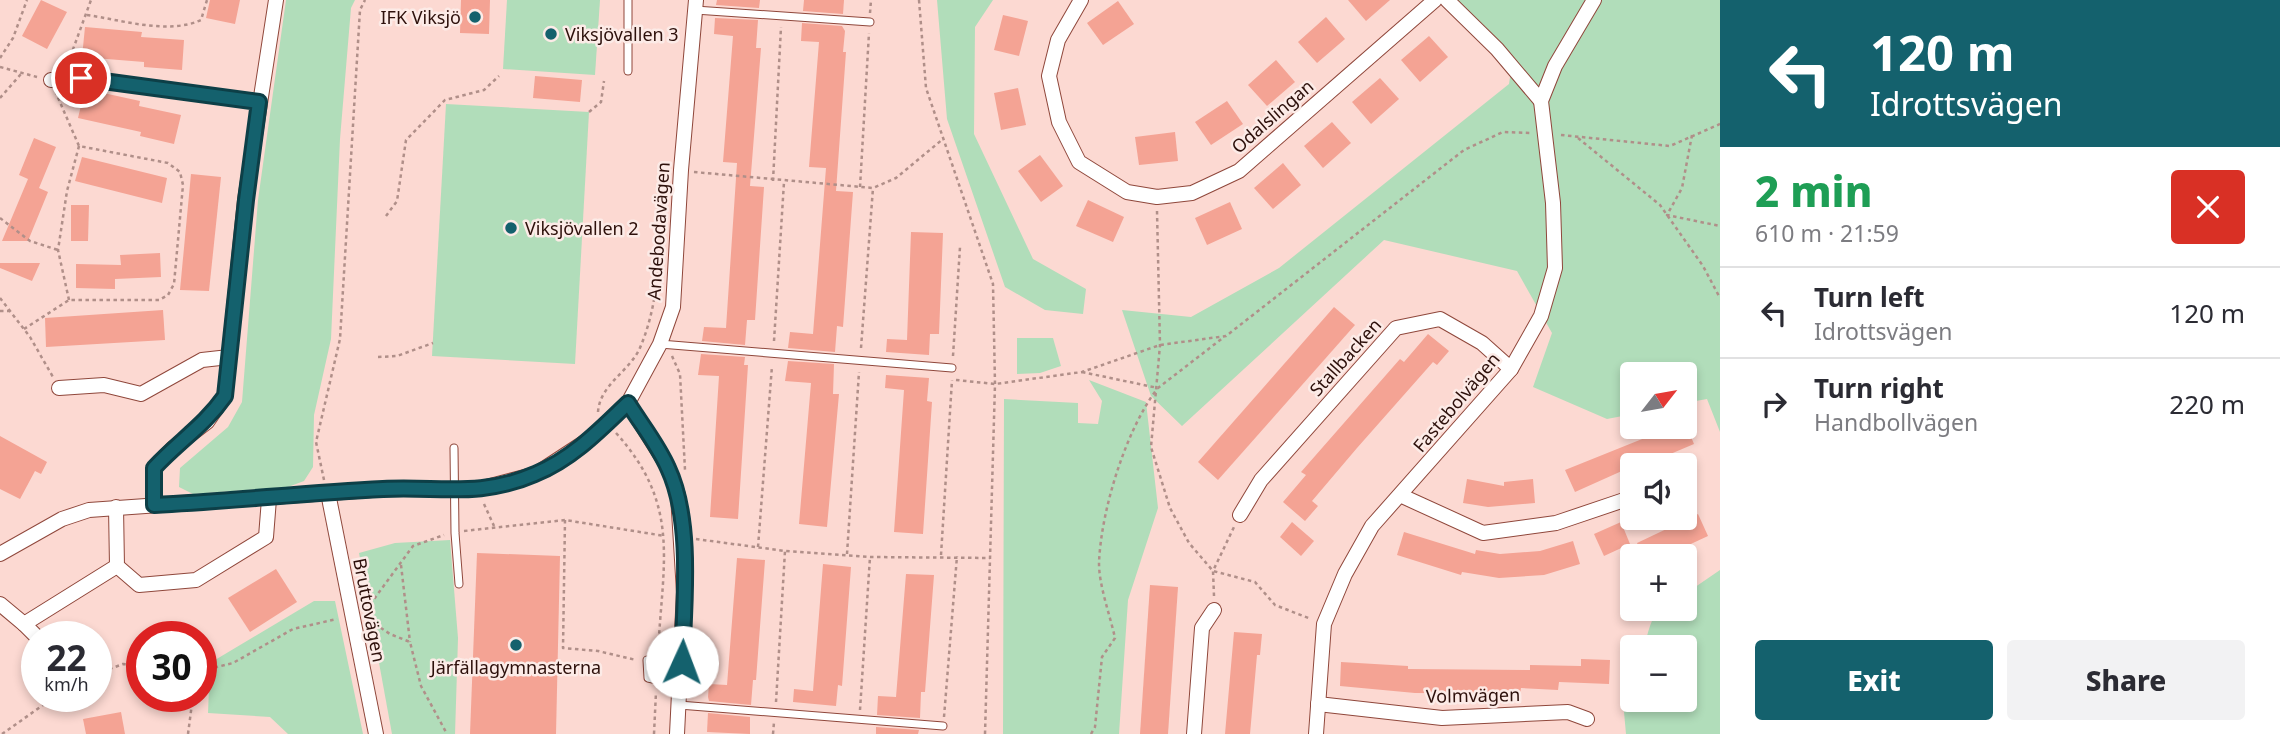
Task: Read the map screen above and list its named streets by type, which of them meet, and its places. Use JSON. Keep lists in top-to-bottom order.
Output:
{
  "streets": {
    "street": [
      "Odalslingan",
      "Andebodavägen",
      "Stallbacken",
      "Fastebolvägen",
      "Bruttovägen",
      "Volmvägen"
    ]
  },
  "crossings": [
    ["Andebodavägen", "Bruttovägen"],
    ["Stallbacken", "Fastebolvägen"],
    ["Fastebolvägen", "Volmvägen"]
  ],
  "places": [
    "IFK Viksjö",
    "Viksjövallen 3",
    "Viksjövallen 2",
    "Järfällagymnasterna"
  ],
  "north": "top right",
  "page": {
    "turn": ["120 m", "Idrottsvägen"],
    "heading": ["2 min", "610 m · 21:59"],
    "list": [
      {
        "name": "Turn left",
        "note": "Idrottsvägen",
        "value": "120 m"
      },
      {
        "name": "Turn right",
        "note": "Handbollvägen",
        "value": "220 m"
      }
    ],
    "map_buttons": ["+", "−"],
    "speed": "22 km/h",
    "limit": "30",
    "buttons": ["Exit", "Share"]
  }
}
